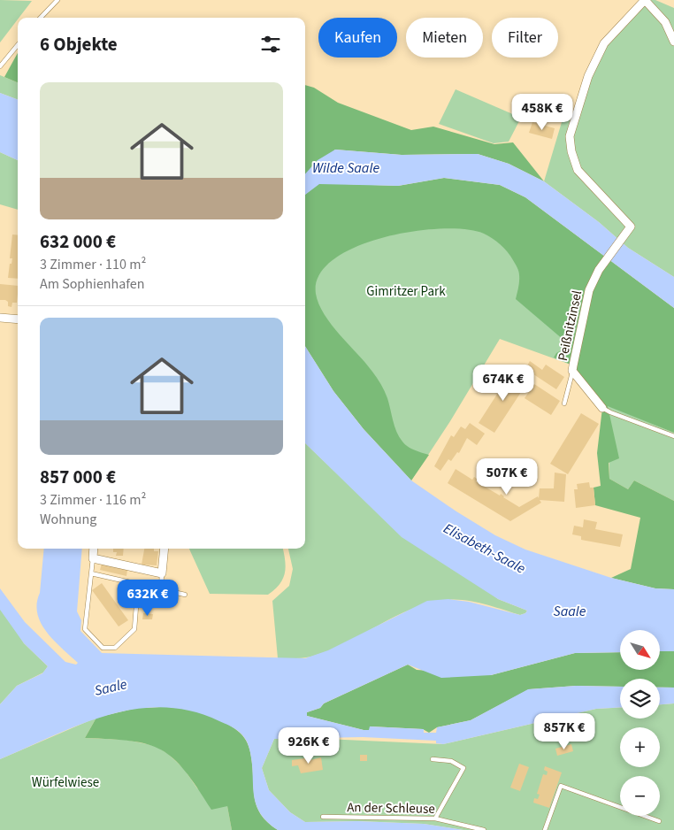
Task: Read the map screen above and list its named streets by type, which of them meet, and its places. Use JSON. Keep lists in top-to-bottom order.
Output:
{
  "streets": {
    "street": ["Peißnitzinsel"],
    "lane": ["An der Schleuse"]
  },
  "water": ["Wilde Saale", "Elisabeth-Saale", "Saale"],
  "parks": ["Gimritzer Park", "Würfelwiese"],
  "north": "bottom right",
  "page": {
    "chip": ["Kaufen", "Mieten", "Filter"],
    "heading": "6 Objekte",
    "list": [
      {
        "name": "632 000 €",
        "note": "3 Zimmer · 110 m² · Am Sophienhafen"
      },
      {
        "name": "857 000 €",
        "note": "3 Zimmer · 116 m² · Wohnung"
      }
    ],
    "price": [
      "458K €",
      "674K €",
      "507K €",
      "632K €",
      "857K €",
      "926K €"
    ],
    "map_buttons": ["+", "−"]
  }
}
